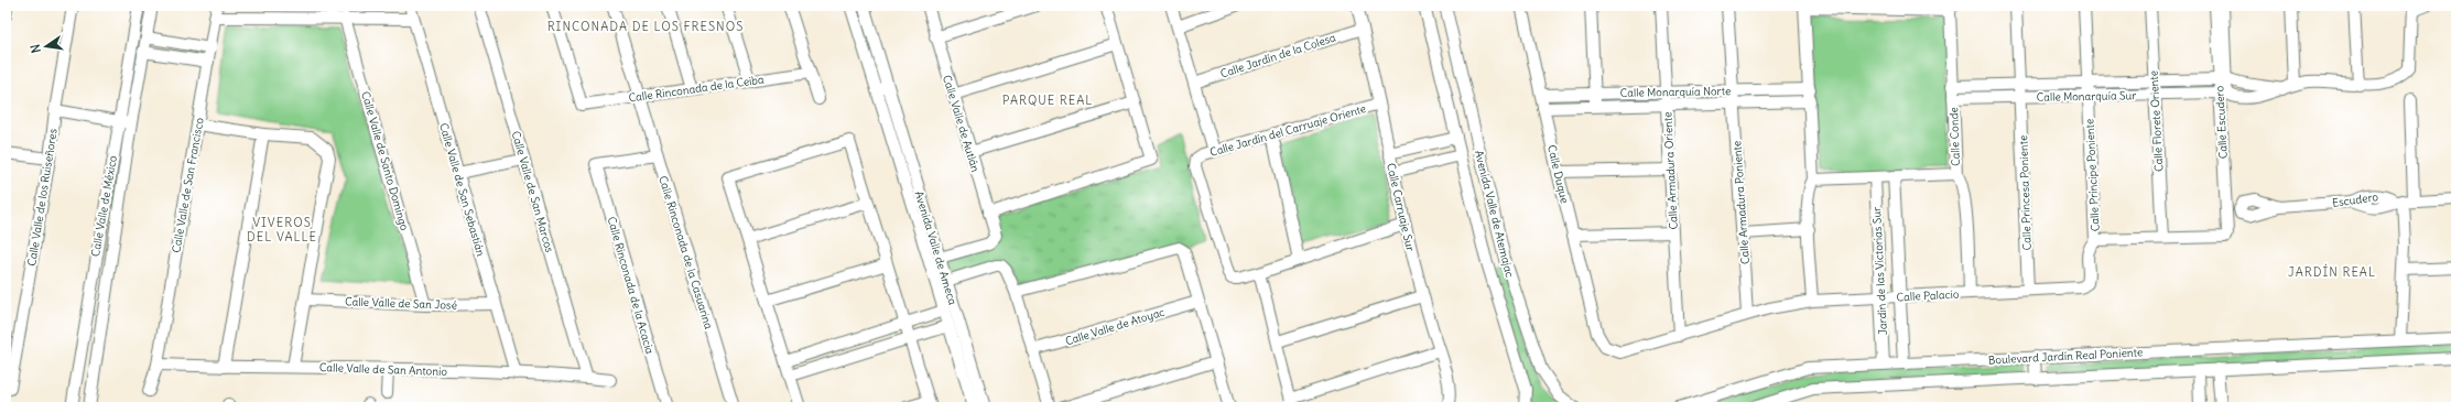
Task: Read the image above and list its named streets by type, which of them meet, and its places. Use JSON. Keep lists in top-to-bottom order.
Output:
{
  "streets": {
    "street": [
      "Calle Jardín de la Colesa",
      "Calle Rinconada de la Ceiba",
      "Calle Monarquía Norte",
      "Calle Monarquía Sur",
      "Calle Florete Oriente",
      "Calle Escudero",
      "Calle Valle de Autlán",
      "Calle Jardín del Carruaje Oriente",
      "Calle Conde",
      "Calle Valle de Santo Domingo",
      "Calle Armadura Oriente",
      "Calle Duque",
      "Calle Príncipe Poniente",
      "Calle Valle de San Francisco",
      "Calle Valle de San Sebastián",
      "Calle Valle de San Marcos",
      "Calle Princesa Poniente",
      "Calle Valle de los Ruiseñores",
      "Escudero",
      "Calle Armadura Poniente",
      "Calle Valle de México",
      "Calle Carruaje Sur",
      "Avenida Valle de Atemajac",
      "Avenida Valle de Ameca",
      "Calle Rinconada de la Casuarina",
      "Jardín de las Victorias Sur",
      "Calle Rinconada de la Acacia",
      "Calle Palacio",
      "Calle Valle de San José",
      "Calle Valle de Atoyac",
      "Boulevard Jardín Real Poniente",
      "Calle Valle de San Antonio"
    ]
  },
  "crossings": [
    ["Calle Jardín de la Colesa", "Calle Carruaje Sur"],
    ["Calle Rinconada de la Ceiba", "Calle Rinconada de la Casuarina"],
    ["Calle Monarquía Norte", "Calle Armadura Oriente"],
    ["Calle Monarquía Norte", "Calle Duque"],
    ["Calle Monarquía Norte", "Calle Armadura Poniente"],
    ["Calle Monarquía Sur", "Calle Florete Oriente"],
    ["Calle Monarquía Sur", "Calle Escudero"],
    ["Calle Monarquía Sur", "Calle Conde"],
    ["Calle Monarquía Sur", "Calle Príncipe Poniente"],
    ["Calle Monarquía Sur", "Calle Princesa Poniente"],
    ["Calle Florete Oriente", "Calle Escudero"],
    ["Calle Valle de Autlán", "Avenida Valle de Ameca"],
    ["Calle Jardín del Carruaje Oriente", "Calle Carruaje Sur"],
    ["Calle Conde", "Calle Palacio"],
    ["Calle Valle de Santo Domingo", "Calle Valle de San José"],
    ["Calle Armadura Oriente", "Calle Palacio"],
    ["Calle Duque", "Calle Palacio"],
    ["Calle Príncipe Poniente", "Calle Palacio"],
    ["Calle Valle de San Francisco", "Calle Valle de San Antonio"],
    ["Calle Valle de San Sebastián", "Calle Valle de San José"],
    ["Calle Valle de San Sebastián", "Calle Valle de San Antonio"],
    ["Calle Valle de San Marcos", "Calle Valle de San Antonio"],
    ["Calle Princesa Poniente", "Calle Palacio"],
    ["Calle Armadura Poniente", "Calle Palacio"],
    ["Calle Rinconada de la Casuarina", "Calle Rinconada de la Acacia"],
    ["Jardín de las Victorias Sur", "Calle Palacio"],
    ["Jardín de las Victorias Sur", "Boulevard Jardín Real Poniente"]
  ],
  "districts": [
    "RINCONADA DE LOS FRESNOS",
    "PARQUE REAL",
    "VIVEROS DEL VALLE",
    "JARDÍN REAL"
  ],
  "north": "left"
}
